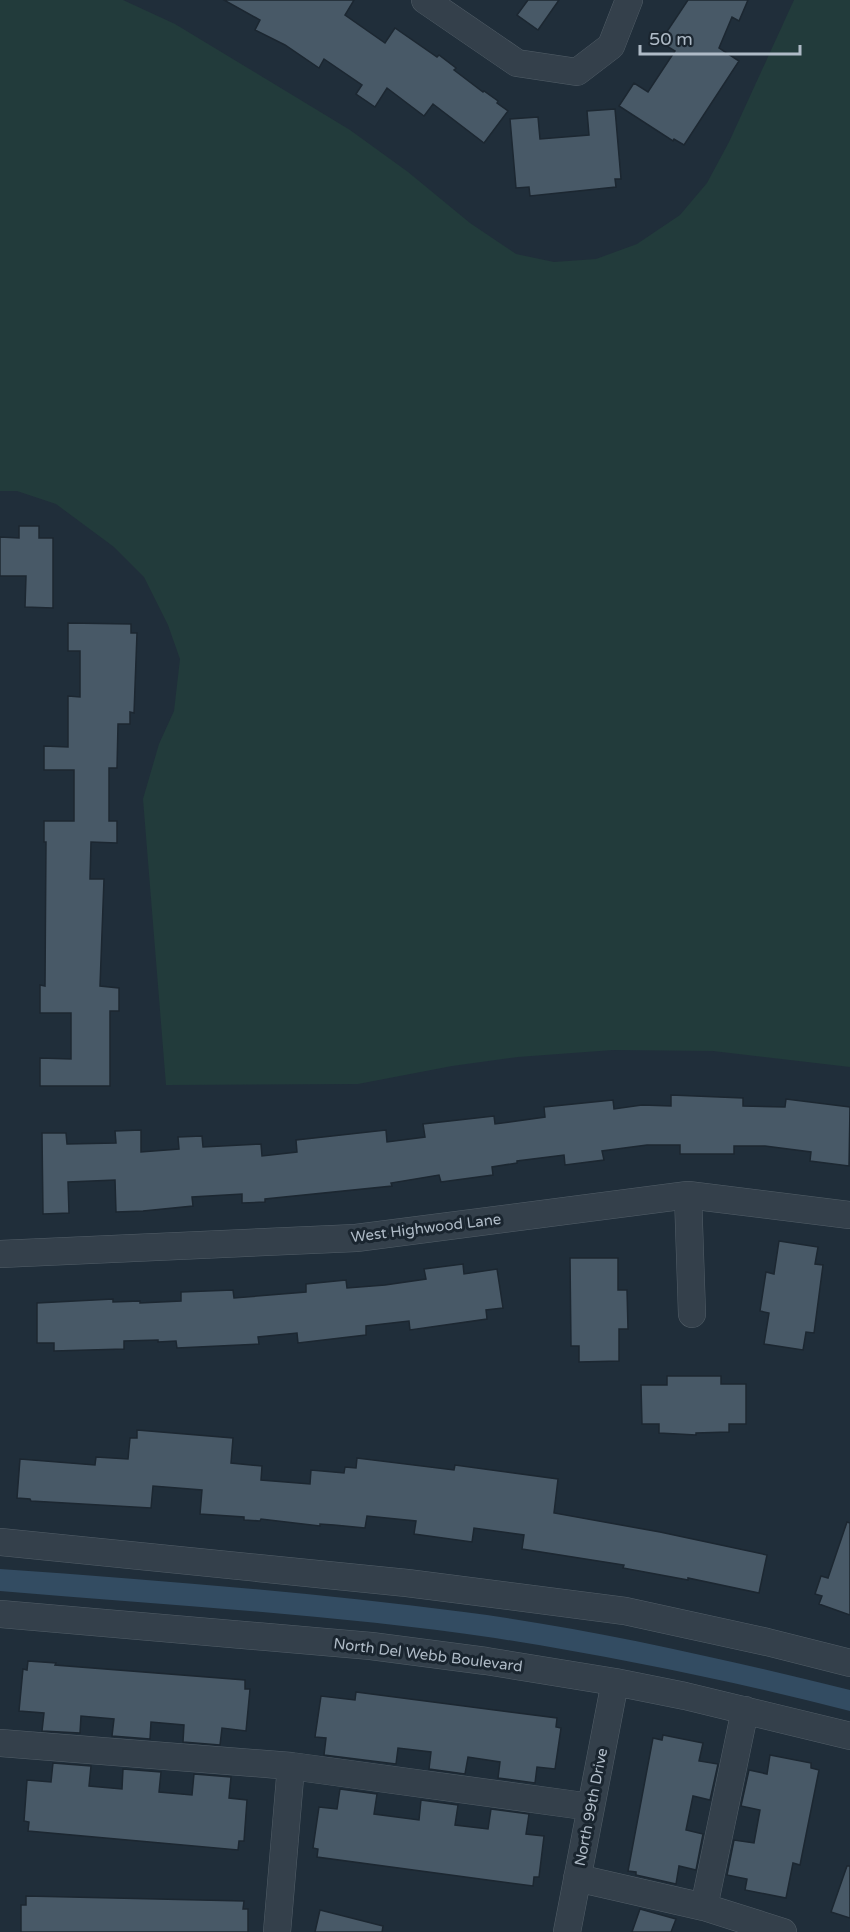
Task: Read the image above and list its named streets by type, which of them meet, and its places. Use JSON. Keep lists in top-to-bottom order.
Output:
{
  "streets": {
    "street": ["West Highwood Lane", "North Del Webb Boulevard", "North 99th Drive"]
  },
  "crossings": [
    ["North Del Webb Boulevard", "North 99th Drive"]
  ],
  "scale_bar": "50 m"
}
